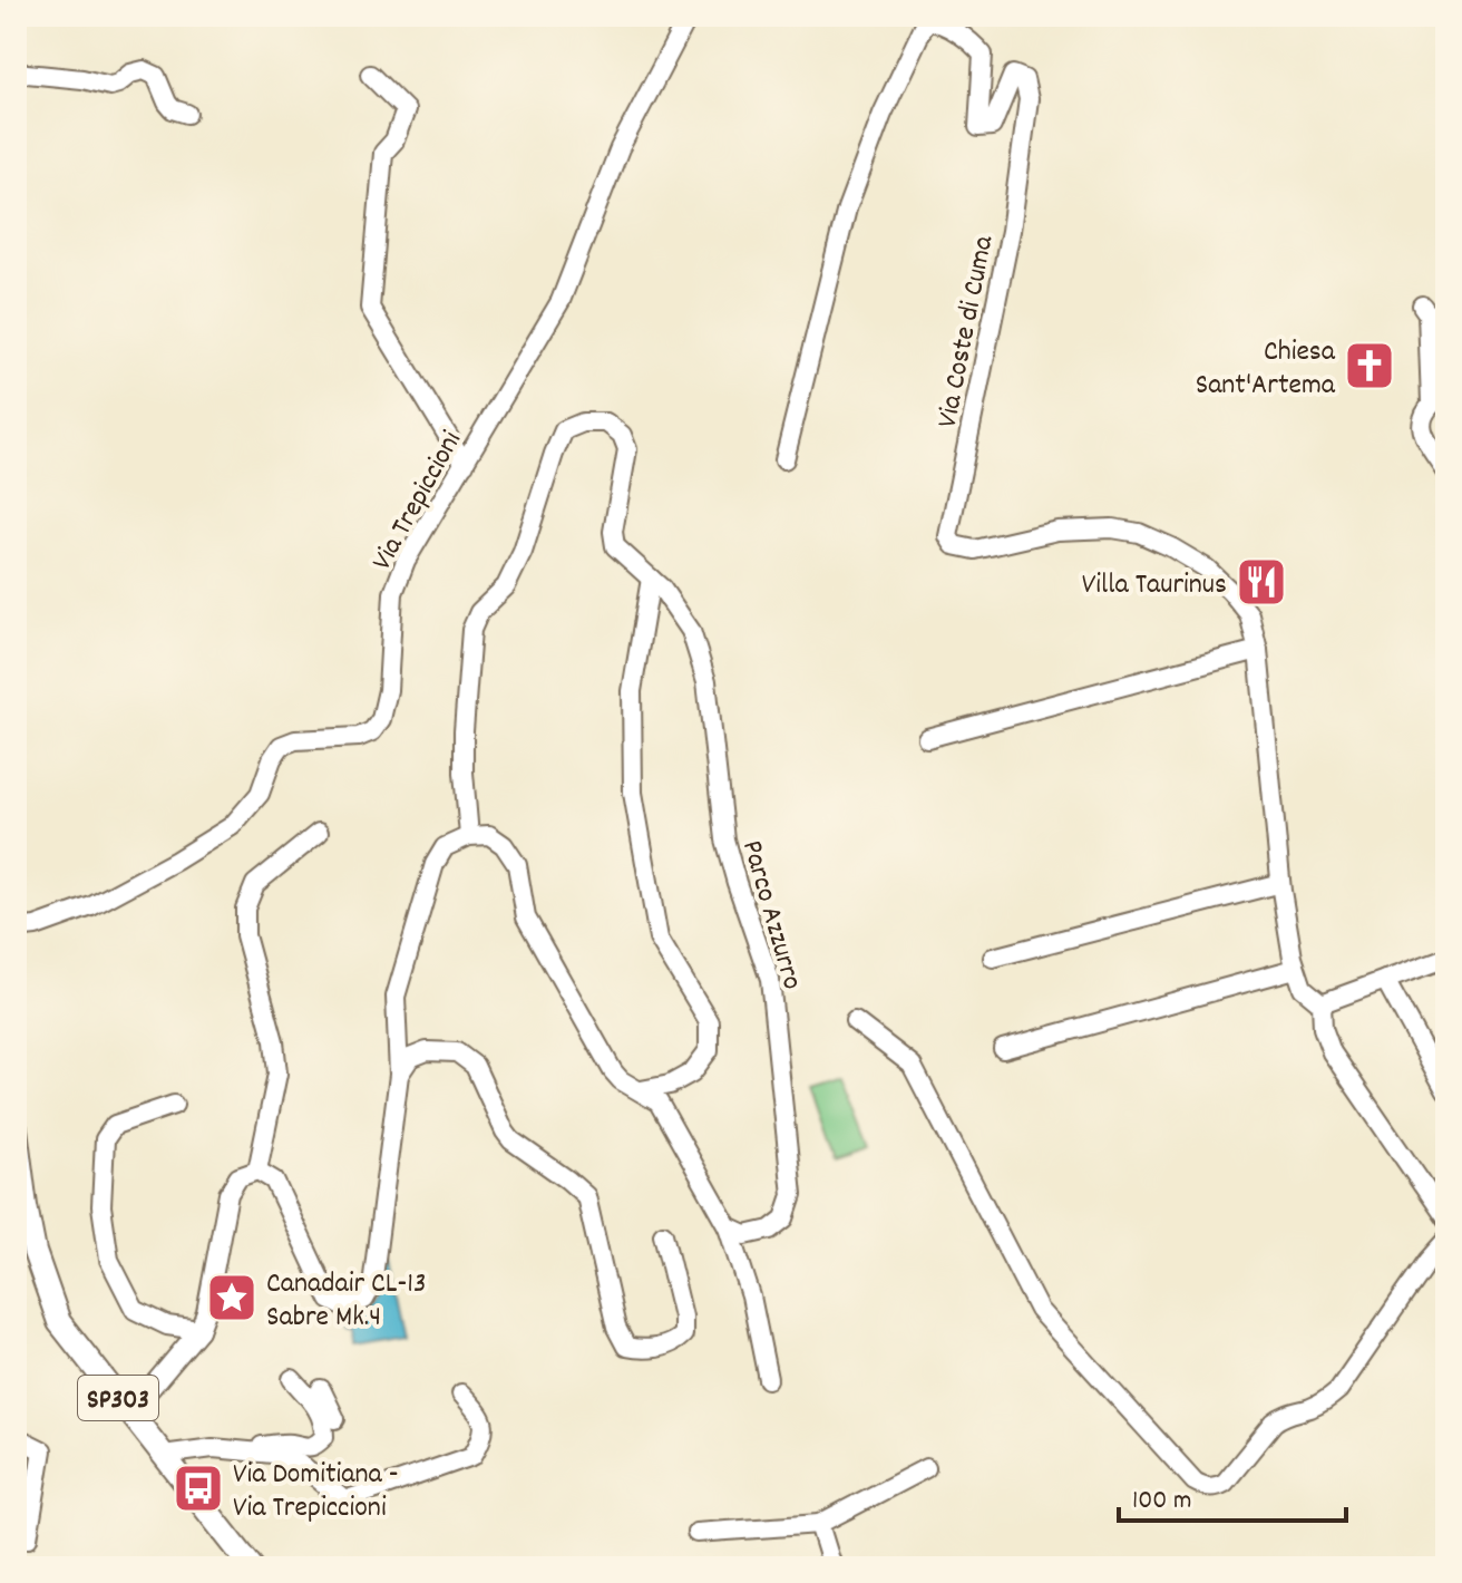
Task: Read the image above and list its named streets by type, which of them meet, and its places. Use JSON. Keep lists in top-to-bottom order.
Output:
{
  "streets": {
    "main road": ["SP303"],
    "street": ["Via Coste di Cuma", "Via Trepiccioni", "Parco Azzurro"]
  },
  "places": {
    "church": ["Chiesa Sant'Artema"],
    "restaurant": ["Villa Taurinus"],
    "place": ["Canadair CL-13 Sabre Mk.4"],
    "bus stop": ["Via Domitiana - Via Trepiccioni"]
  },
  "scale_bar": "100 m"
}
